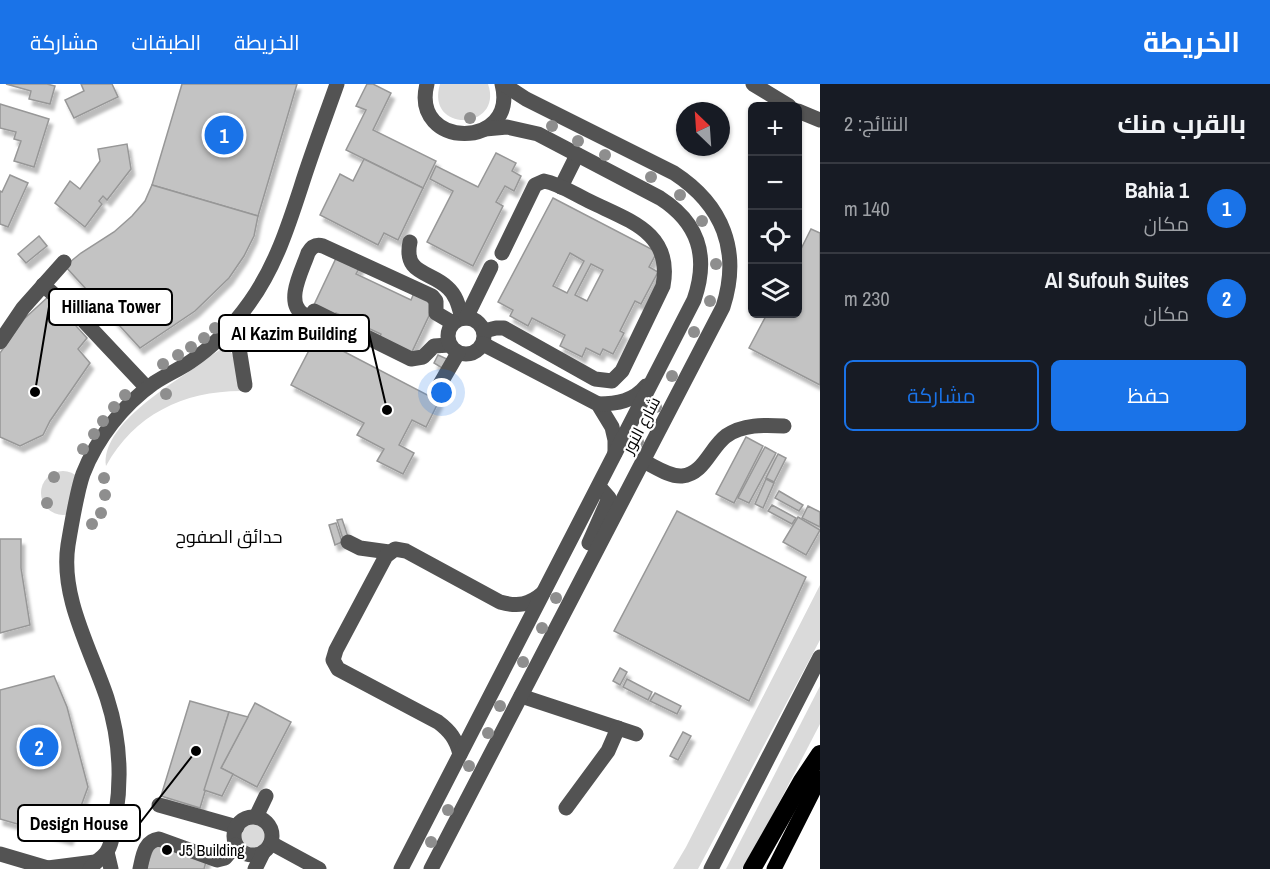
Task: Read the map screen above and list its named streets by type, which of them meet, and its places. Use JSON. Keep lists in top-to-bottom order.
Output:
{
  "streets": {
    "street": ["شارع النور"]
  },
  "districts": ["حدائق الصفوح"],
  "places": [
    "Hilliana Tower",
    "Al Kazim Building",
    "Design House",
    "J5 Building"
  ],
  "north": "top left",
  "page": {
    "header": "الخريطة",
    "nav": ["الخريطة", "الطبقات", "مشاركة"],
    "heading": ["بالقرب منك", "النتائج: 2"],
    "map_buttons": ["+", "−"],
    "pins": ["1", "2"],
    "list": [
      {
        "mark": "1",
        "name": "Bahia 1",
        "note": "مكان",
        "value": "140 m"
      },
      {
        "mark": "2",
        "name": "Al Sufouh Suites",
        "note": "مكان",
        "value": "230 m"
      }
    ],
    "buttons": ["حفظ", "مشاركة"]
  }
}
